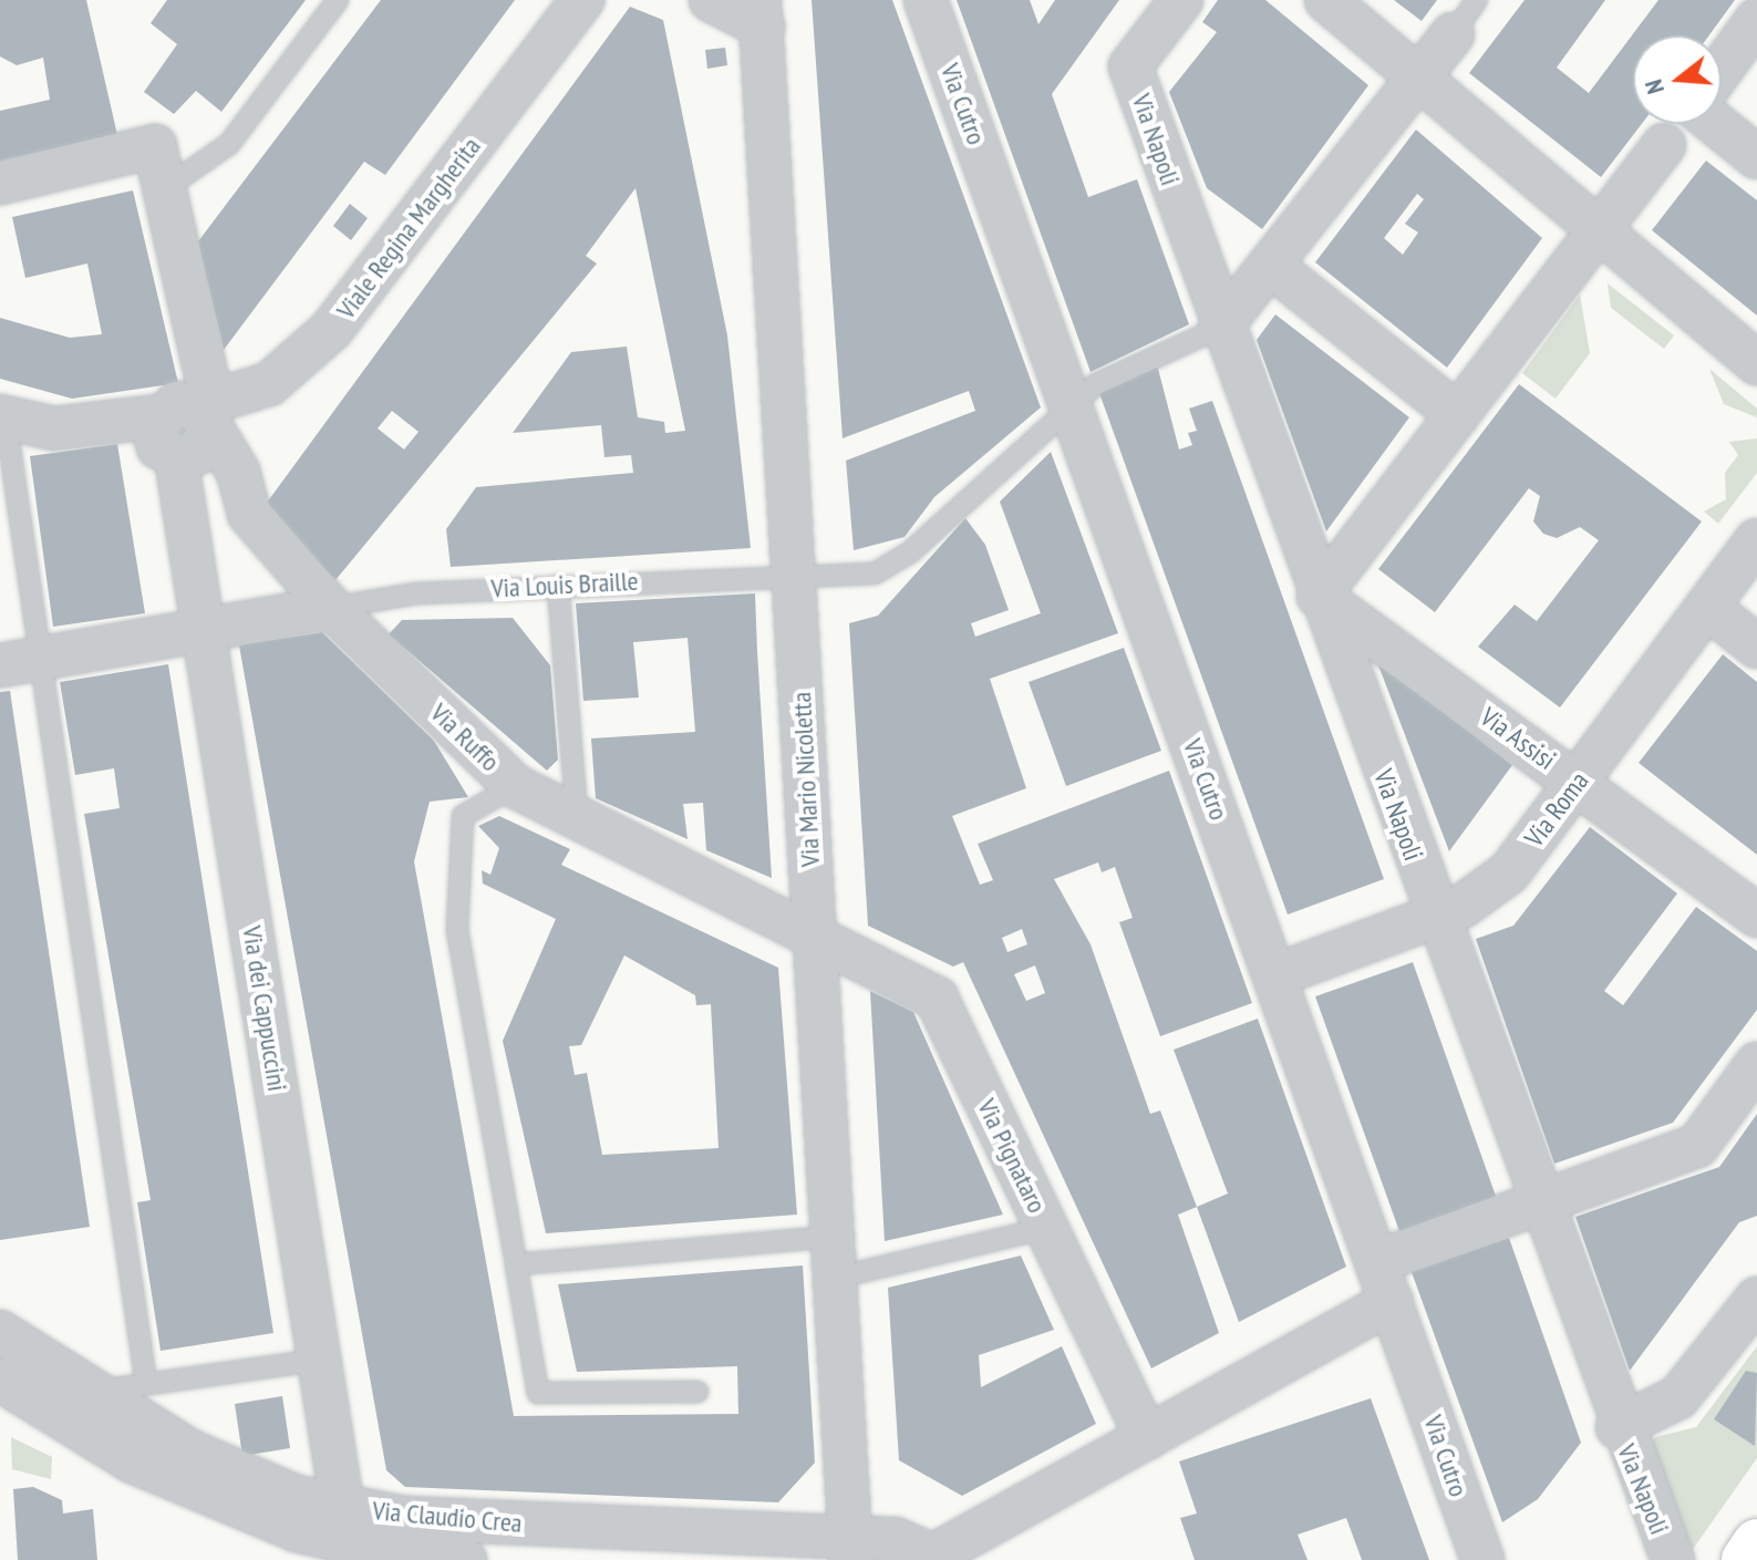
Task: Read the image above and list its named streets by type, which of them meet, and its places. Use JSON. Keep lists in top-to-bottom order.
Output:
{
  "streets": {
    "street": [
      "Via Cutro",
      "Via Napoli",
      "Viale Regina Margherita",
      "Via Louis Braille",
      "Via Ruffo",
      "Via Assisi",
      "Via Mario Nicoletta",
      "Via Roma",
      "Via dei Cappuccini",
      "Via Pignataro",
      "Via Claudio Crea"
    ]
  },
  "crossings": [
    ["Via Cutro", "Via Louis Braille"],
    ["Via Cutro", "Via Roma"],
    ["Via Cutro", "Via Claudio Crea"],
    ["Via Napoli", "Via Louis Braille"],
    ["Via Napoli", "Via Assisi"],
    ["Via Napoli", "Via Roma"],
    ["Viale Regina Margherita", "Via Ruffo"],
    ["Viale Regina Margherita", "Via dei Cappuccini"],
    ["Via Louis Braille", "Via Ruffo"],
    ["Via Louis Braille", "Via Mario Nicoletta"],
    ["Via Louis Braille", "Via dei Cappuccini"],
    ["Via Ruffo", "Via Mario Nicoletta"],
    ["Via Ruffo", "Via dei Cappuccini"],
    ["Via Ruffo", "Via Pignataro"],
    ["Via Assisi", "Via Roma"],
    ["Via Mario Nicoletta", "Via Pignataro"],
    ["Via Mario Nicoletta", "Via Claudio Crea"],
    ["Via dei Cappuccini", "Via Claudio Crea"],
    ["Via Pignataro", "Via Claudio Crea"]
  ],
  "north": "left"
}
